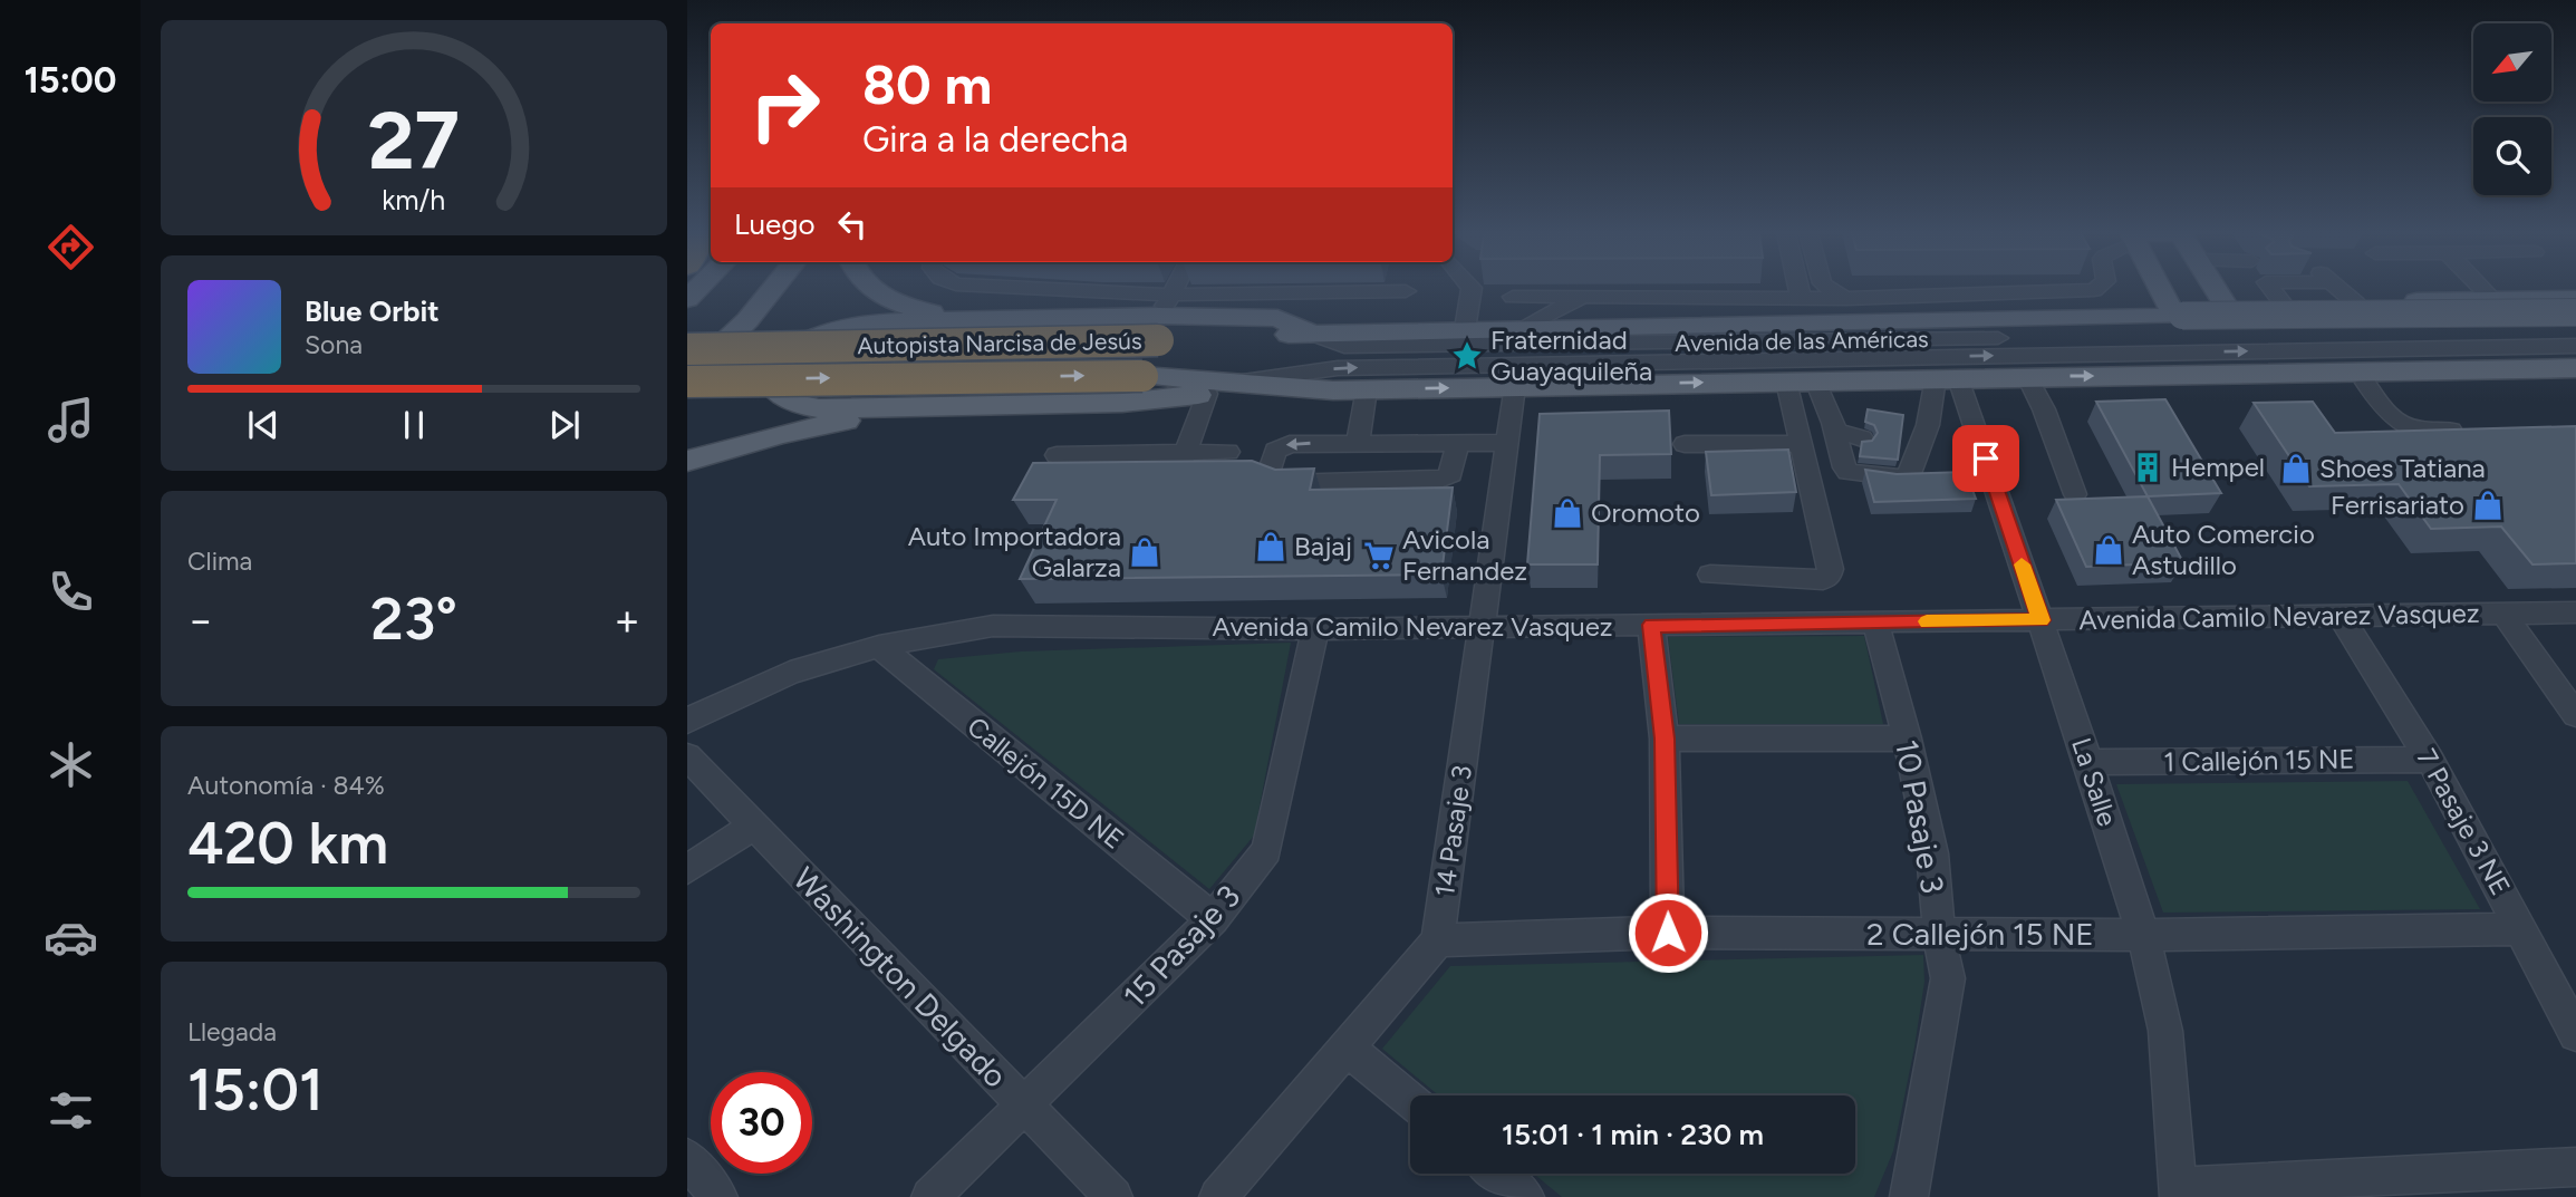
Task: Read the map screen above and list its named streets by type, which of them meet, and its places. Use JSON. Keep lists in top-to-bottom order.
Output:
{
  "streets": {
    "highway": ["Autopista Narcisa de Jesús"],
    "main road": ["Avenida de las Américas"],
    "street": [
      "Avenida Camilo Nevarez Vasquez",
      "1 Callejón 15 NE",
      "La Salle",
      "Callejón 15D NE",
      "10 Pasaje 3",
      "7 Pasaje 3 NE",
      "14 Pasaje 3",
      "2 Callejón 15 NE",
      "15 Pasaje 3",
      "Washington Delgado"
    ]
  },
  "crossings": [
    ["Avenida de las Américas", "Autopista Narcisa de Jesús"],
    ["Avenida de las Américas", "La Salle"],
    ["Avenida de las Américas", "14 Pasaje 3"],
    ["Avenida Camilo Nevarez Vasquez", "La Salle"],
    ["Avenida Camilo Nevarez Vasquez", "Callejón 15D NE"],
    ["Avenida Camilo Nevarez Vasquez", "10 Pasaje 3"],
    ["Avenida Camilo Nevarez Vasquez", "7 Pasaje 3 NE"],
    ["Avenida Camilo Nevarez Vasquez", "14 Pasaje 3"],
    ["Avenida Camilo Nevarez Vasquez", "15 Pasaje 3"],
    ["1 Callejón 15 NE", "La Salle"],
    ["1 Callejón 15 NE", "7 Pasaje 3 NE"],
    ["La Salle", "2 Callejón 15 NE"],
    ["Callejón 15D NE", "15 Pasaje 3"],
    ["10 Pasaje 3", "2 Callejón 15 NE"],
    ["7 Pasaje 3 NE", "2 Callejón 15 NE"],
    ["14 Pasaje 3", "2 Callejón 15 NE"],
    ["15 Pasaje 3", "Washington Delgado"]
  ],
  "places": {
    "place": ["Fraternidad Guayaquileña"],
    "building": ["Hempel"],
    "shop": [
      "Shoes Tatiana",
      "Ferrisariato",
      "Oromoto",
      "Bajaj",
      "Auto Comercio Astudillo",
      "Auto Importadora Galarza"
    ],
    "supermarket": ["Avicola Fernandez"]
  },
  "north": "bottom left",
  "page": {
    "tabs": "15:00",
    "turn": ["80 m", "Gira a la derecha"],
    "then": "Luego",
    "song": ["Blue Orbit", "Sona"],
    "tile": [
      "Clima",
      ["Autonomía · 84%", "420 km"],
      ["Llegada", "15:01"]
    ],
    "heat": ["−", "23°", "+"],
    "limit": "30",
    "trip": "15:01 · 1 min · 230 m",
    "gauge": ["27", "km/h"]
  }
}
